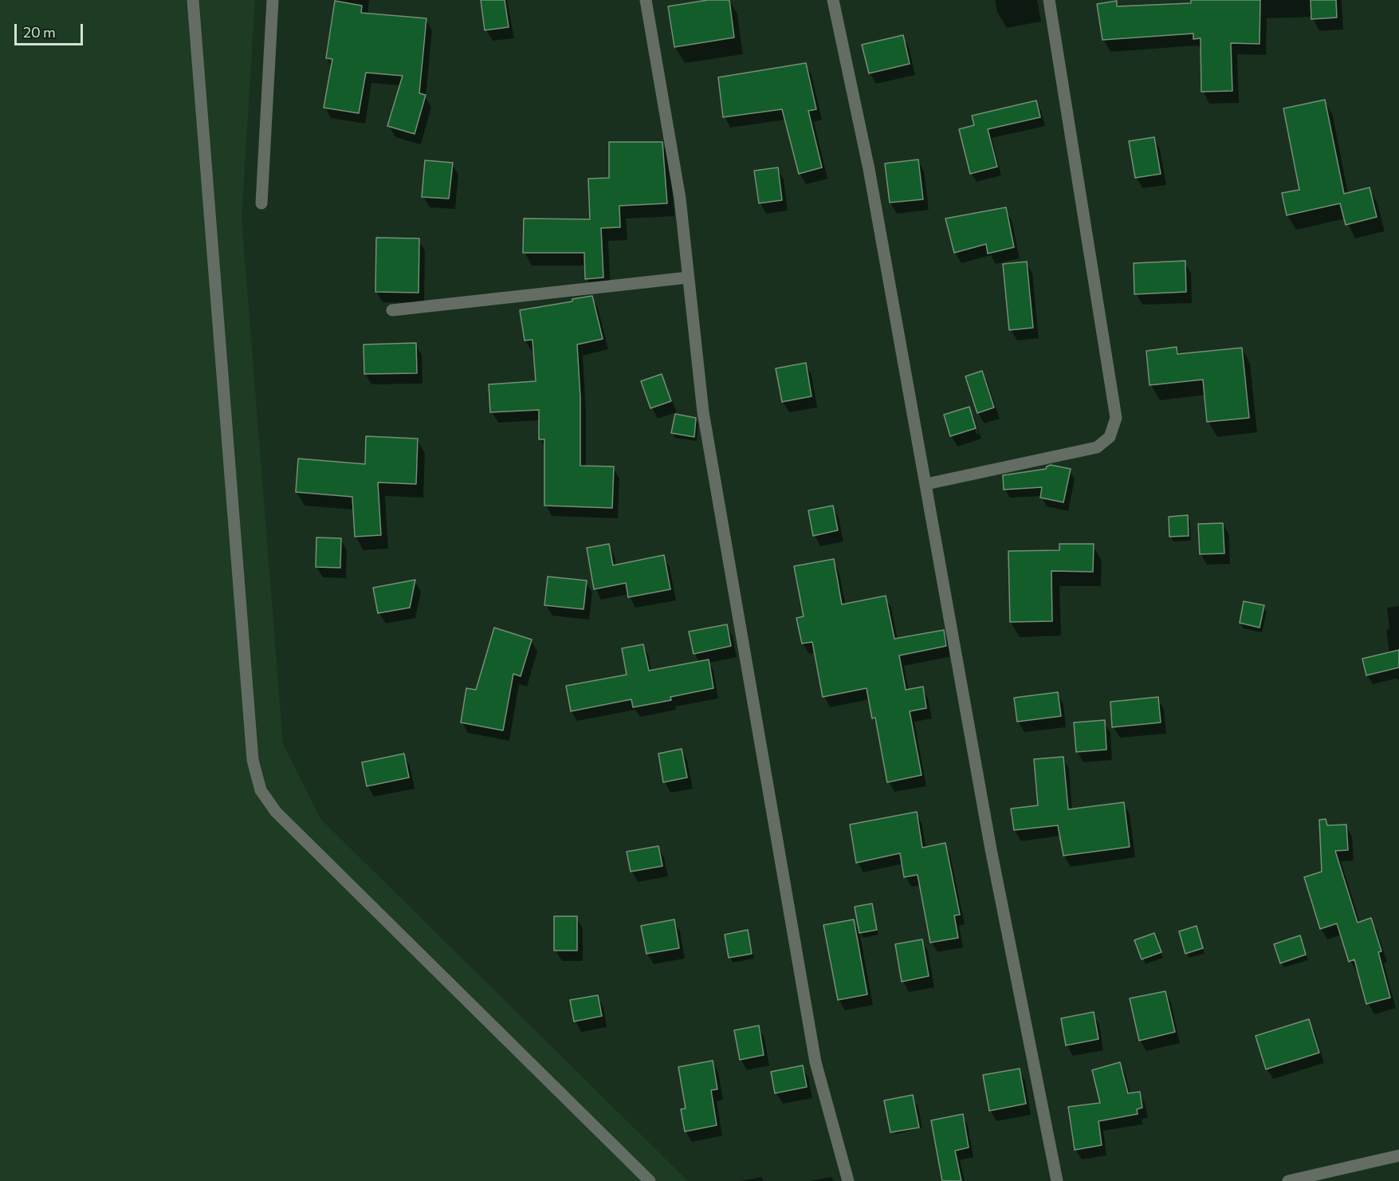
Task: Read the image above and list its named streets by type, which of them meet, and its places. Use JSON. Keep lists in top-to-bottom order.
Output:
{
  "scale_bar": "20 m"
}
